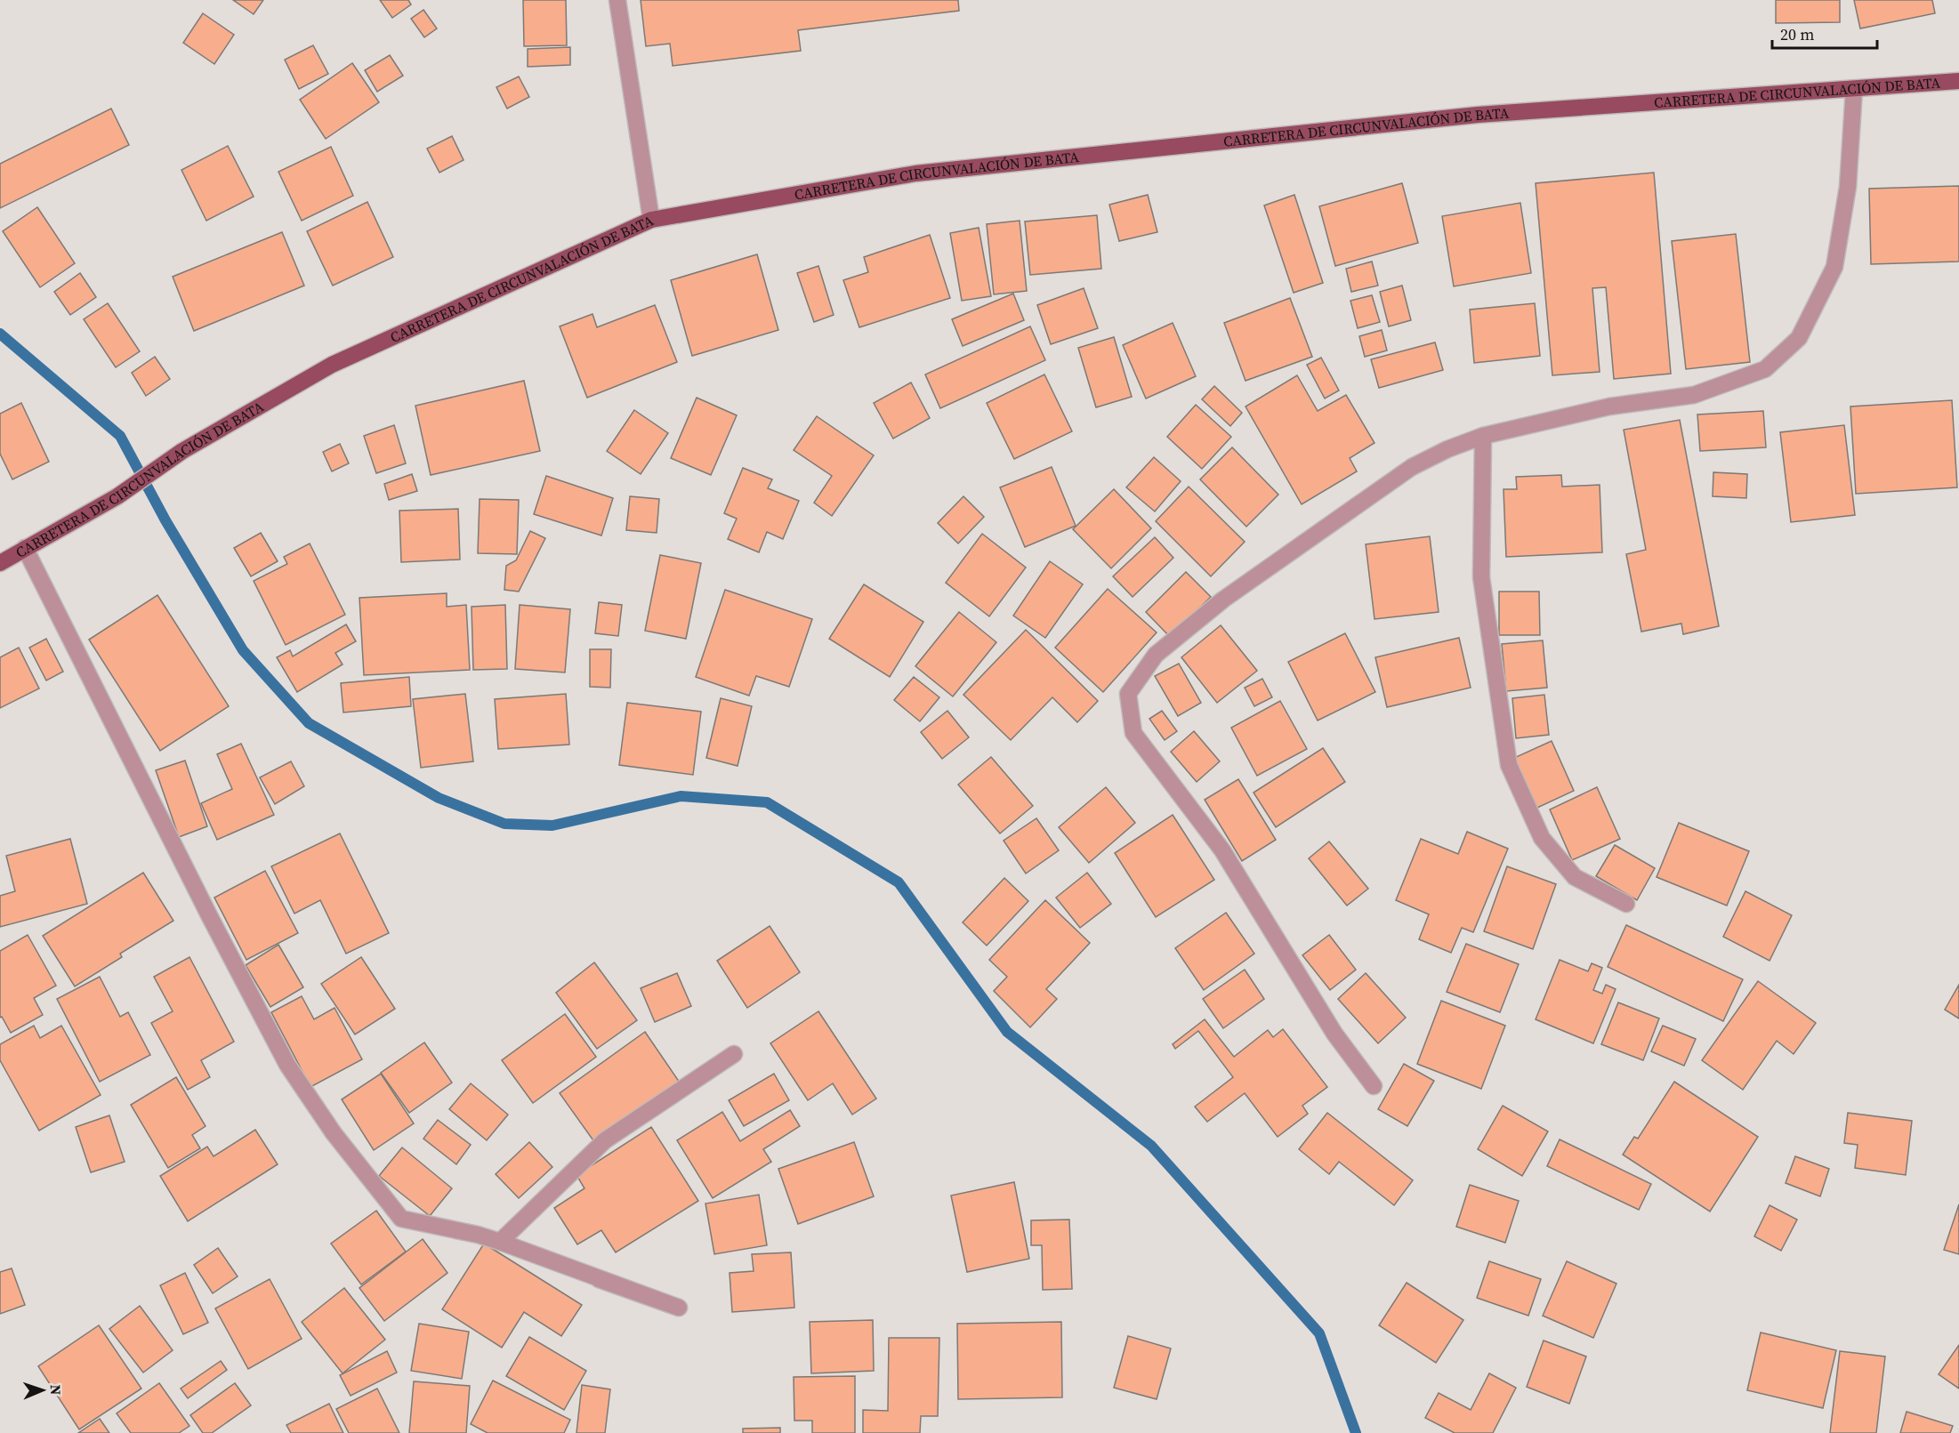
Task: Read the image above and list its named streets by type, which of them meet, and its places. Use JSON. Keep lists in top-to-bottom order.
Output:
{
  "streets": {
    "main road": ["CARRETERA DE CIRCUNVALACIÓN DE BATA"]
  },
  "scale_bar": "20 m",
  "north": "right"
}
